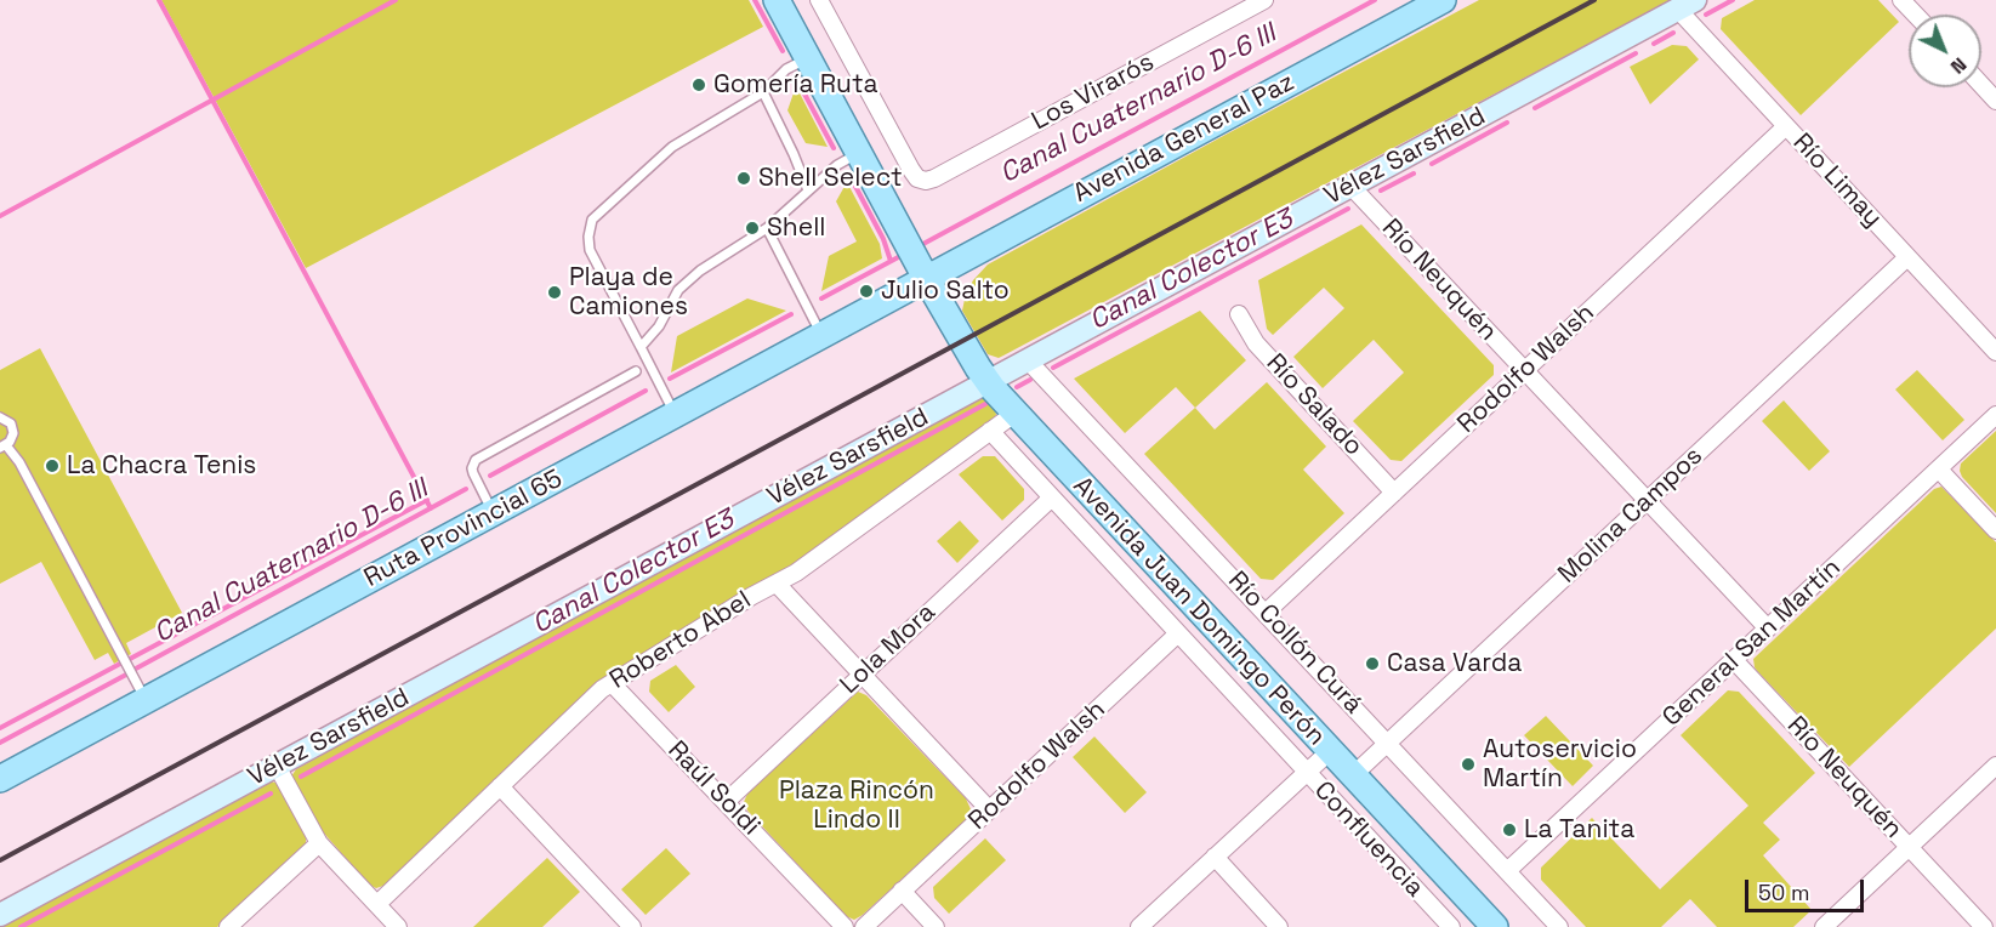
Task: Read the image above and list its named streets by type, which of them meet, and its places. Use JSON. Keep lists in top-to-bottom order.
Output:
{
  "streets": {
    "main road": ["Avenida General Paz", "Ruta Provincial 65", "Avenida Juan Domingo Perón"],
    "street": [
      "Los Virarós",
      "Vélez Sarsfield",
      "Río Limay",
      "Río Neuquén",
      "Rodolfo Walsh",
      "Río Salado",
      "Molina Campos",
      "Roberto Abel",
      "Río Collón Curá",
      "General San Martín",
      "Lola Mora",
      "Raúl Soldi",
      "Confluencia"
    ]
  },
  "crossings": [
    ["Avenida General Paz", "Ruta Provincial 65"],
    ["Avenida General Paz", "Avenida Juan Domingo Perón"],
    ["Vélez Sarsfield", "Río Limay"],
    ["Vélez Sarsfield", "Río Neuquén"],
    ["Vélez Sarsfield", "Avenida Juan Domingo Perón"],
    ["Vélez Sarsfield", "Río Collón Curá"],
    ["Río Limay", "Rodolfo Walsh"],
    ["Río Limay", "Molina Campos"],
    ["Río Neuquén", "Rodolfo Walsh"],
    ["Río Neuquén", "Molina Campos"],
    ["Río Neuquén", "General San Martín"],
    ["Rodolfo Walsh", "Río Salado"],
    ["Rodolfo Walsh", "Río Collón Curá"],
    ["Rodolfo Walsh", "Confluencia"],
    ["Molina Campos", "Avenida Juan Domingo Perón"],
    ["Molina Campos", "Río Collón Curá"],
    ["Ruta Provincial 65", "Avenida Juan Domingo Perón"],
    ["Avenida Juan Domingo Perón", "Roberto Abel"],
    ["Roberto Abel", "Raúl Soldi"],
    ["Roberto Abel", "Confluencia"],
    ["Río Collón Curá", "General San Martín"],
    ["Lola Mora", "Raúl Soldi"],
    ["Lola Mora", "Confluencia"]
  ],
  "water": ["Canal Cuaternario D-6 III", "Canal Colector E3"],
  "parks": ["Plaza Rincón Lindo II"],
  "places": [
    "Gomería Ruta",
    "Shell Select",
    "Shell",
    "Julio Salto",
    "Playa de Camiones",
    "La Chacra Tenis",
    "Casa Varda",
    "Autoservicio Martín",
    "La Tanita"
  ],
  "scale_bar": "50 m",
  "north": "bottom right"
}
